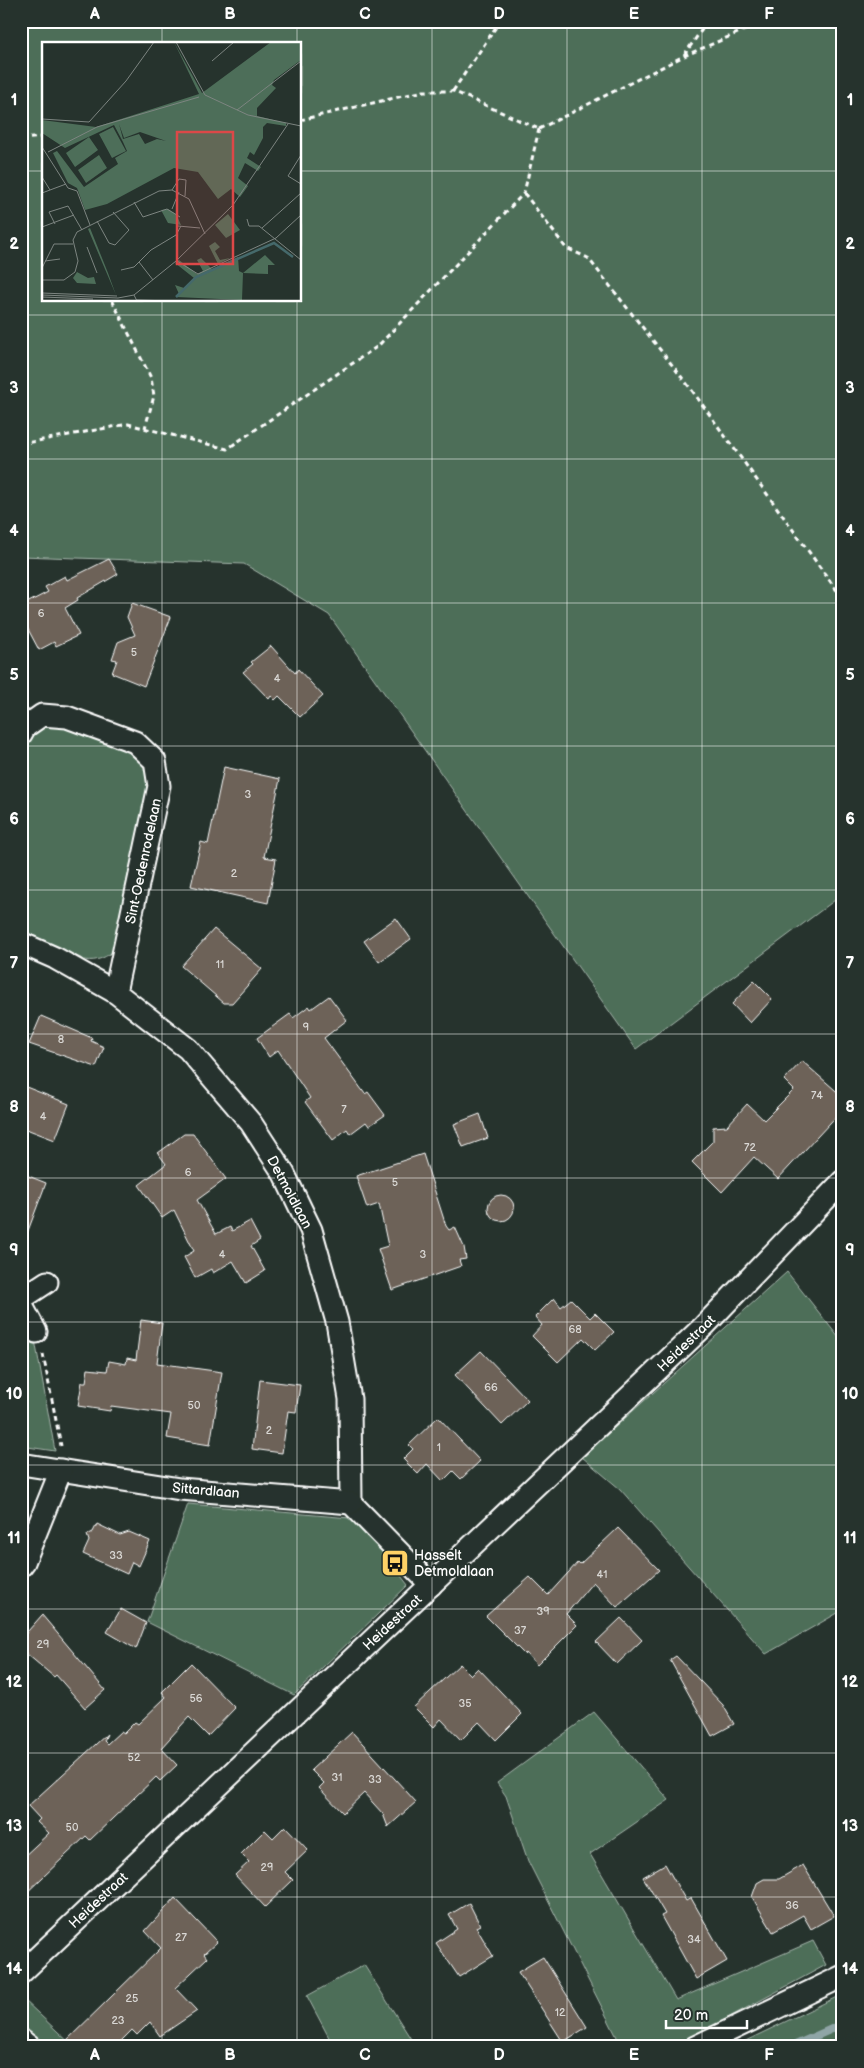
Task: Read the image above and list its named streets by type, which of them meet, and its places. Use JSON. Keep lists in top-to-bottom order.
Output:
{
  "streets": {
    "street": [
      "Sint-Oedenrodelaan",
      "Detmoldlaan",
      "Heidestraat",
      "Sittardlaan"
    ]
  },
  "crossings": [
    ["Sint-Oedenrodelaan", "Detmoldlaan"],
    ["Detmoldlaan", "Sittardlaan"]
  ],
  "places": {
    "bus stop": ["Hasselt Detmoldlaan"]
  },
  "house_numbers": [
    "6",
    "5",
    "4",
    "3",
    "2",
    "11",
    "9",
    "8",
    "74",
    "7",
    "4",
    "72",
    "6",
    "5",
    "4",
    "3",
    "68",
    "66",
    "50",
    "2",
    "1",
    "33",
    "41",
    "39",
    "37",
    "29",
    "56",
    "35",
    "52",
    "31",
    "33",
    "50",
    "29",
    "36",
    "27",
    "34",
    "25",
    "12",
    "23"
  ],
  "scale_bar": "20 m",
  "grid": {
    "columns": [
      "A",
      "B",
      "C",
      "D",
      "E",
      "F"
    ],
    "rows": [
      "1",
      "2",
      "3",
      "4",
      "5",
      "6",
      "7",
      "8",
      "9",
      "10",
      "11",
      "12",
      "13",
      "14"
    ]
  }
}
